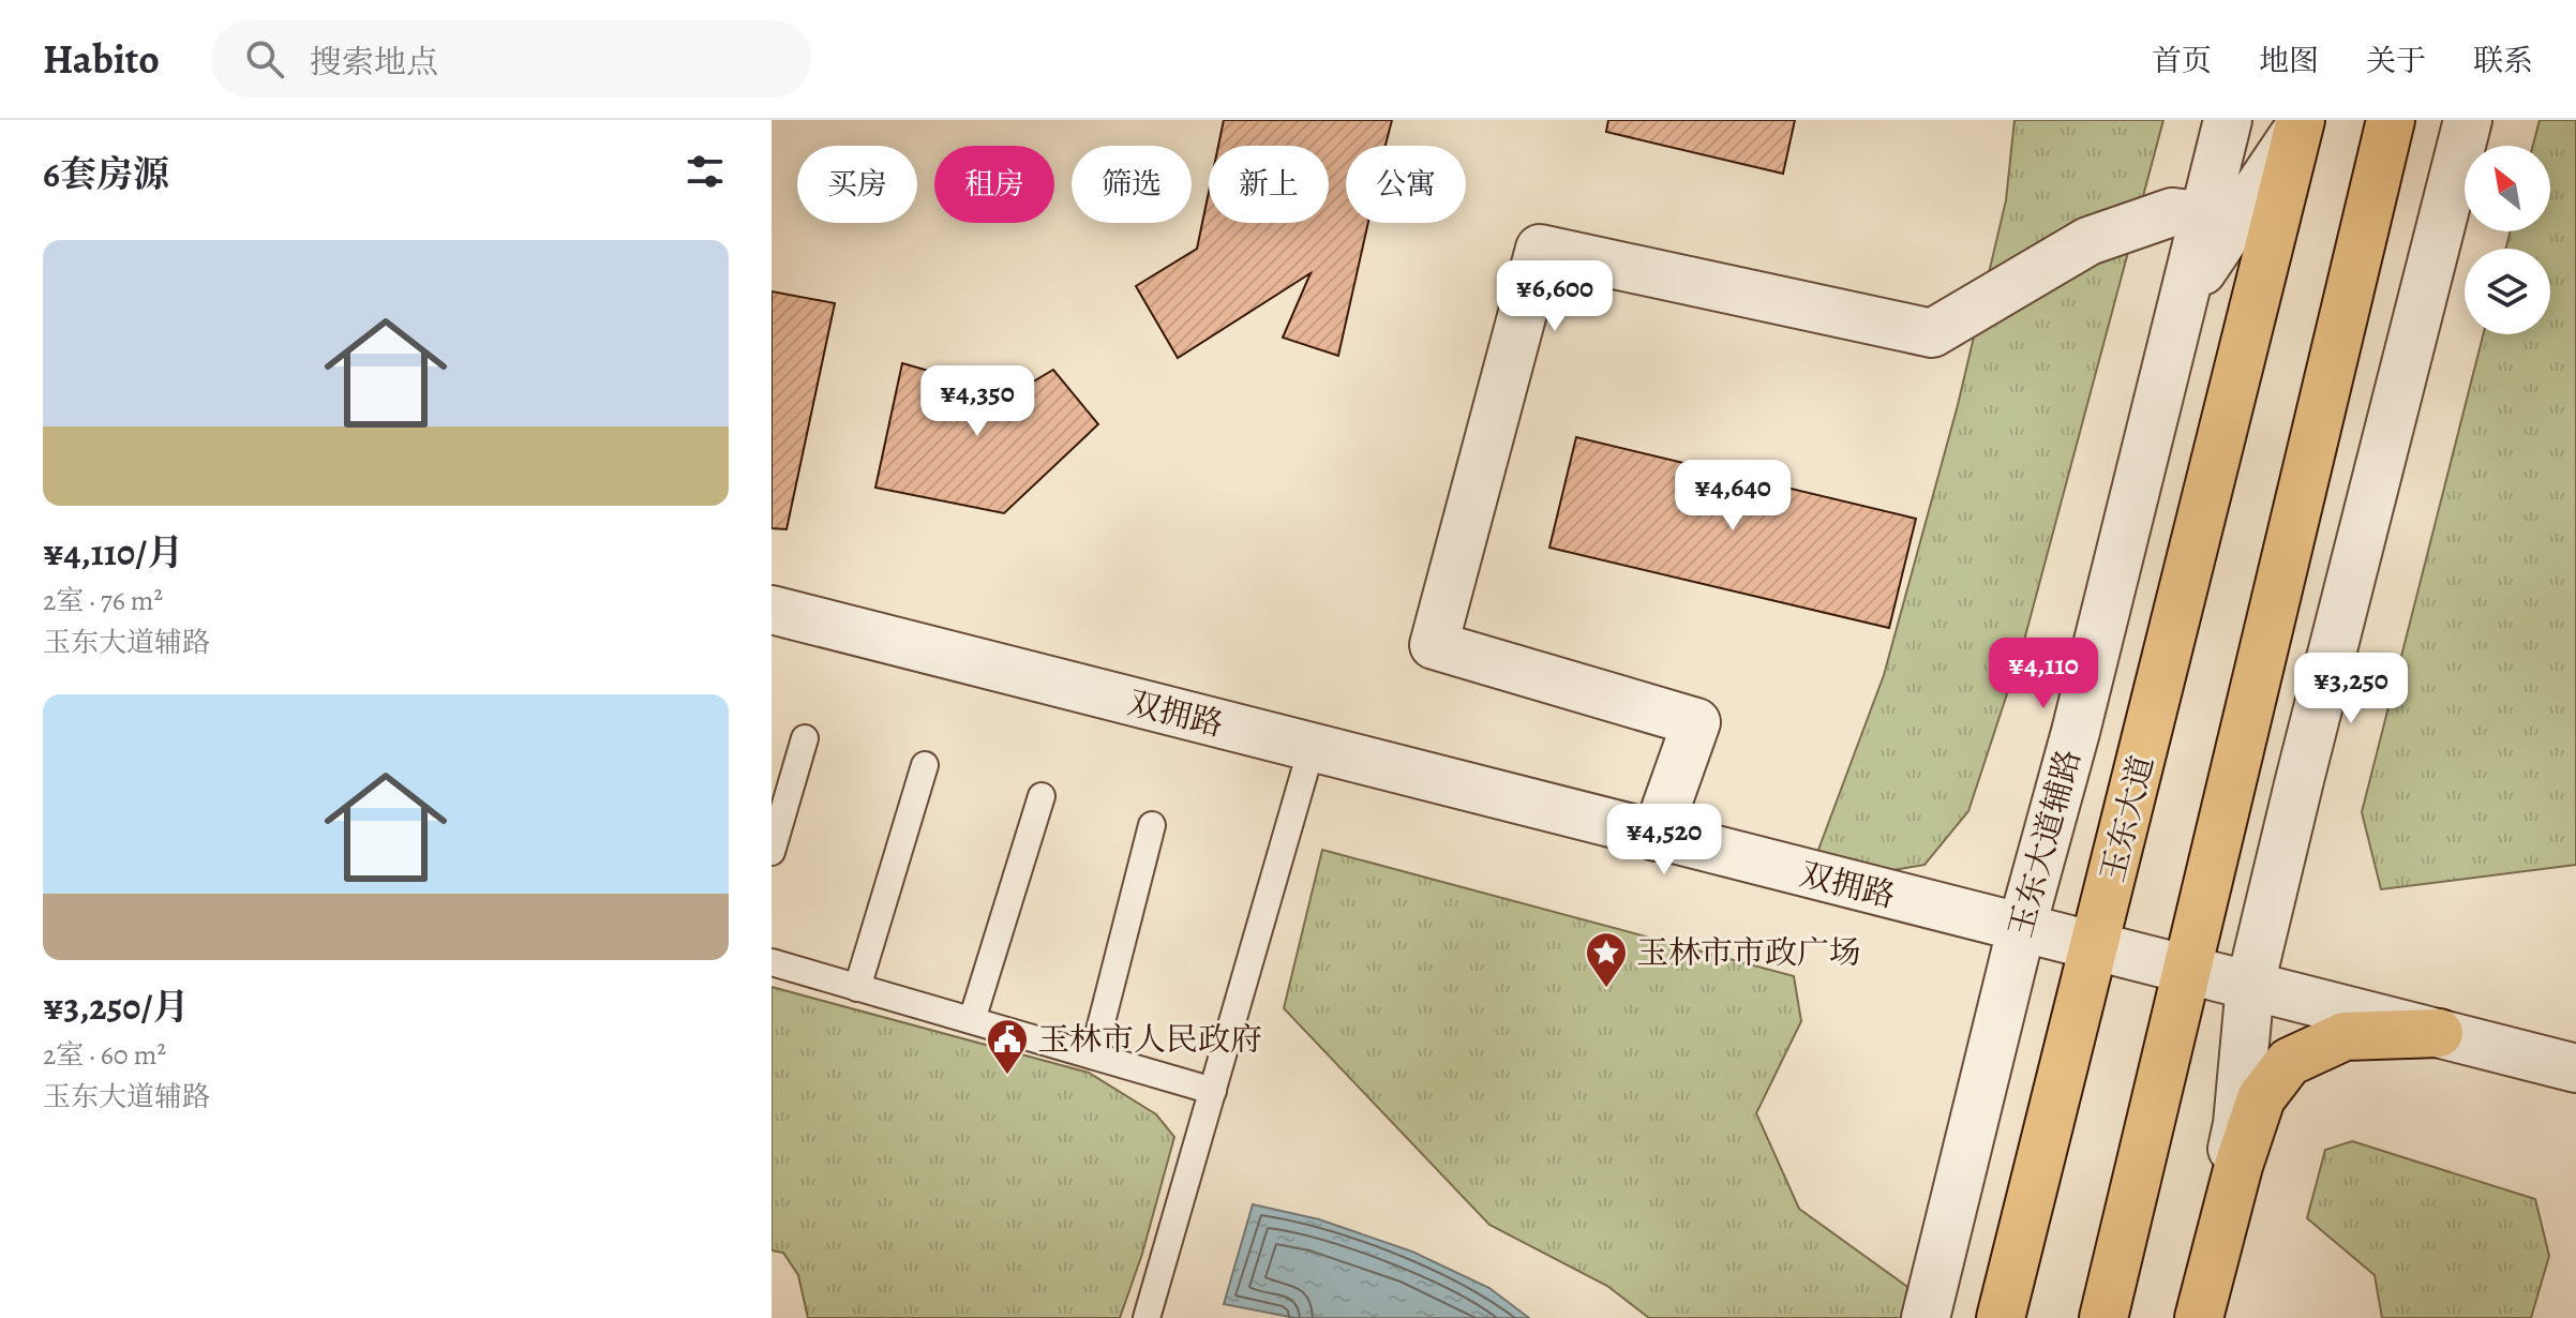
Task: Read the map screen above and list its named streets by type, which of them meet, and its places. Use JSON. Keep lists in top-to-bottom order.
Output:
{
  "streets": {
    "main road": ["玉东大道"],
    "street": ["双拥路", "玉东大道辅路"]
  },
  "crossings": [
    ["双拥路", "玉东大道"],
    ["双拥路", "玉东大道辅路"]
  ],
  "places": {
    "place": ["玉林市市政广场"],
    "public building": ["玉林市人民政府"]
  },
  "north": "top left",
  "page": {
    "header": "Habito",
    "search": "搜索地点",
    "nav": [
      "首页",
      "地图",
      "关于",
      "联系"
    ],
    "heading": "6套房源",
    "chip": [
      "买房",
      "租房",
      "筛选",
      "新上",
      "公寓"
    ],
    "list": [
      {
        "name": "¥4,110/月",
        "note": "2室 · 76 m² · 玉东大道辅路"
      },
      {
        "name": "¥3,250/月",
        "note": "2室 · 60 m² · 玉东大道辅路"
      }
    ],
    "price": [
      "¥6,600",
      "¥4,350",
      "¥4,640",
      "¥4,110",
      "¥3,250",
      "¥4,520"
    ]
  }
}
